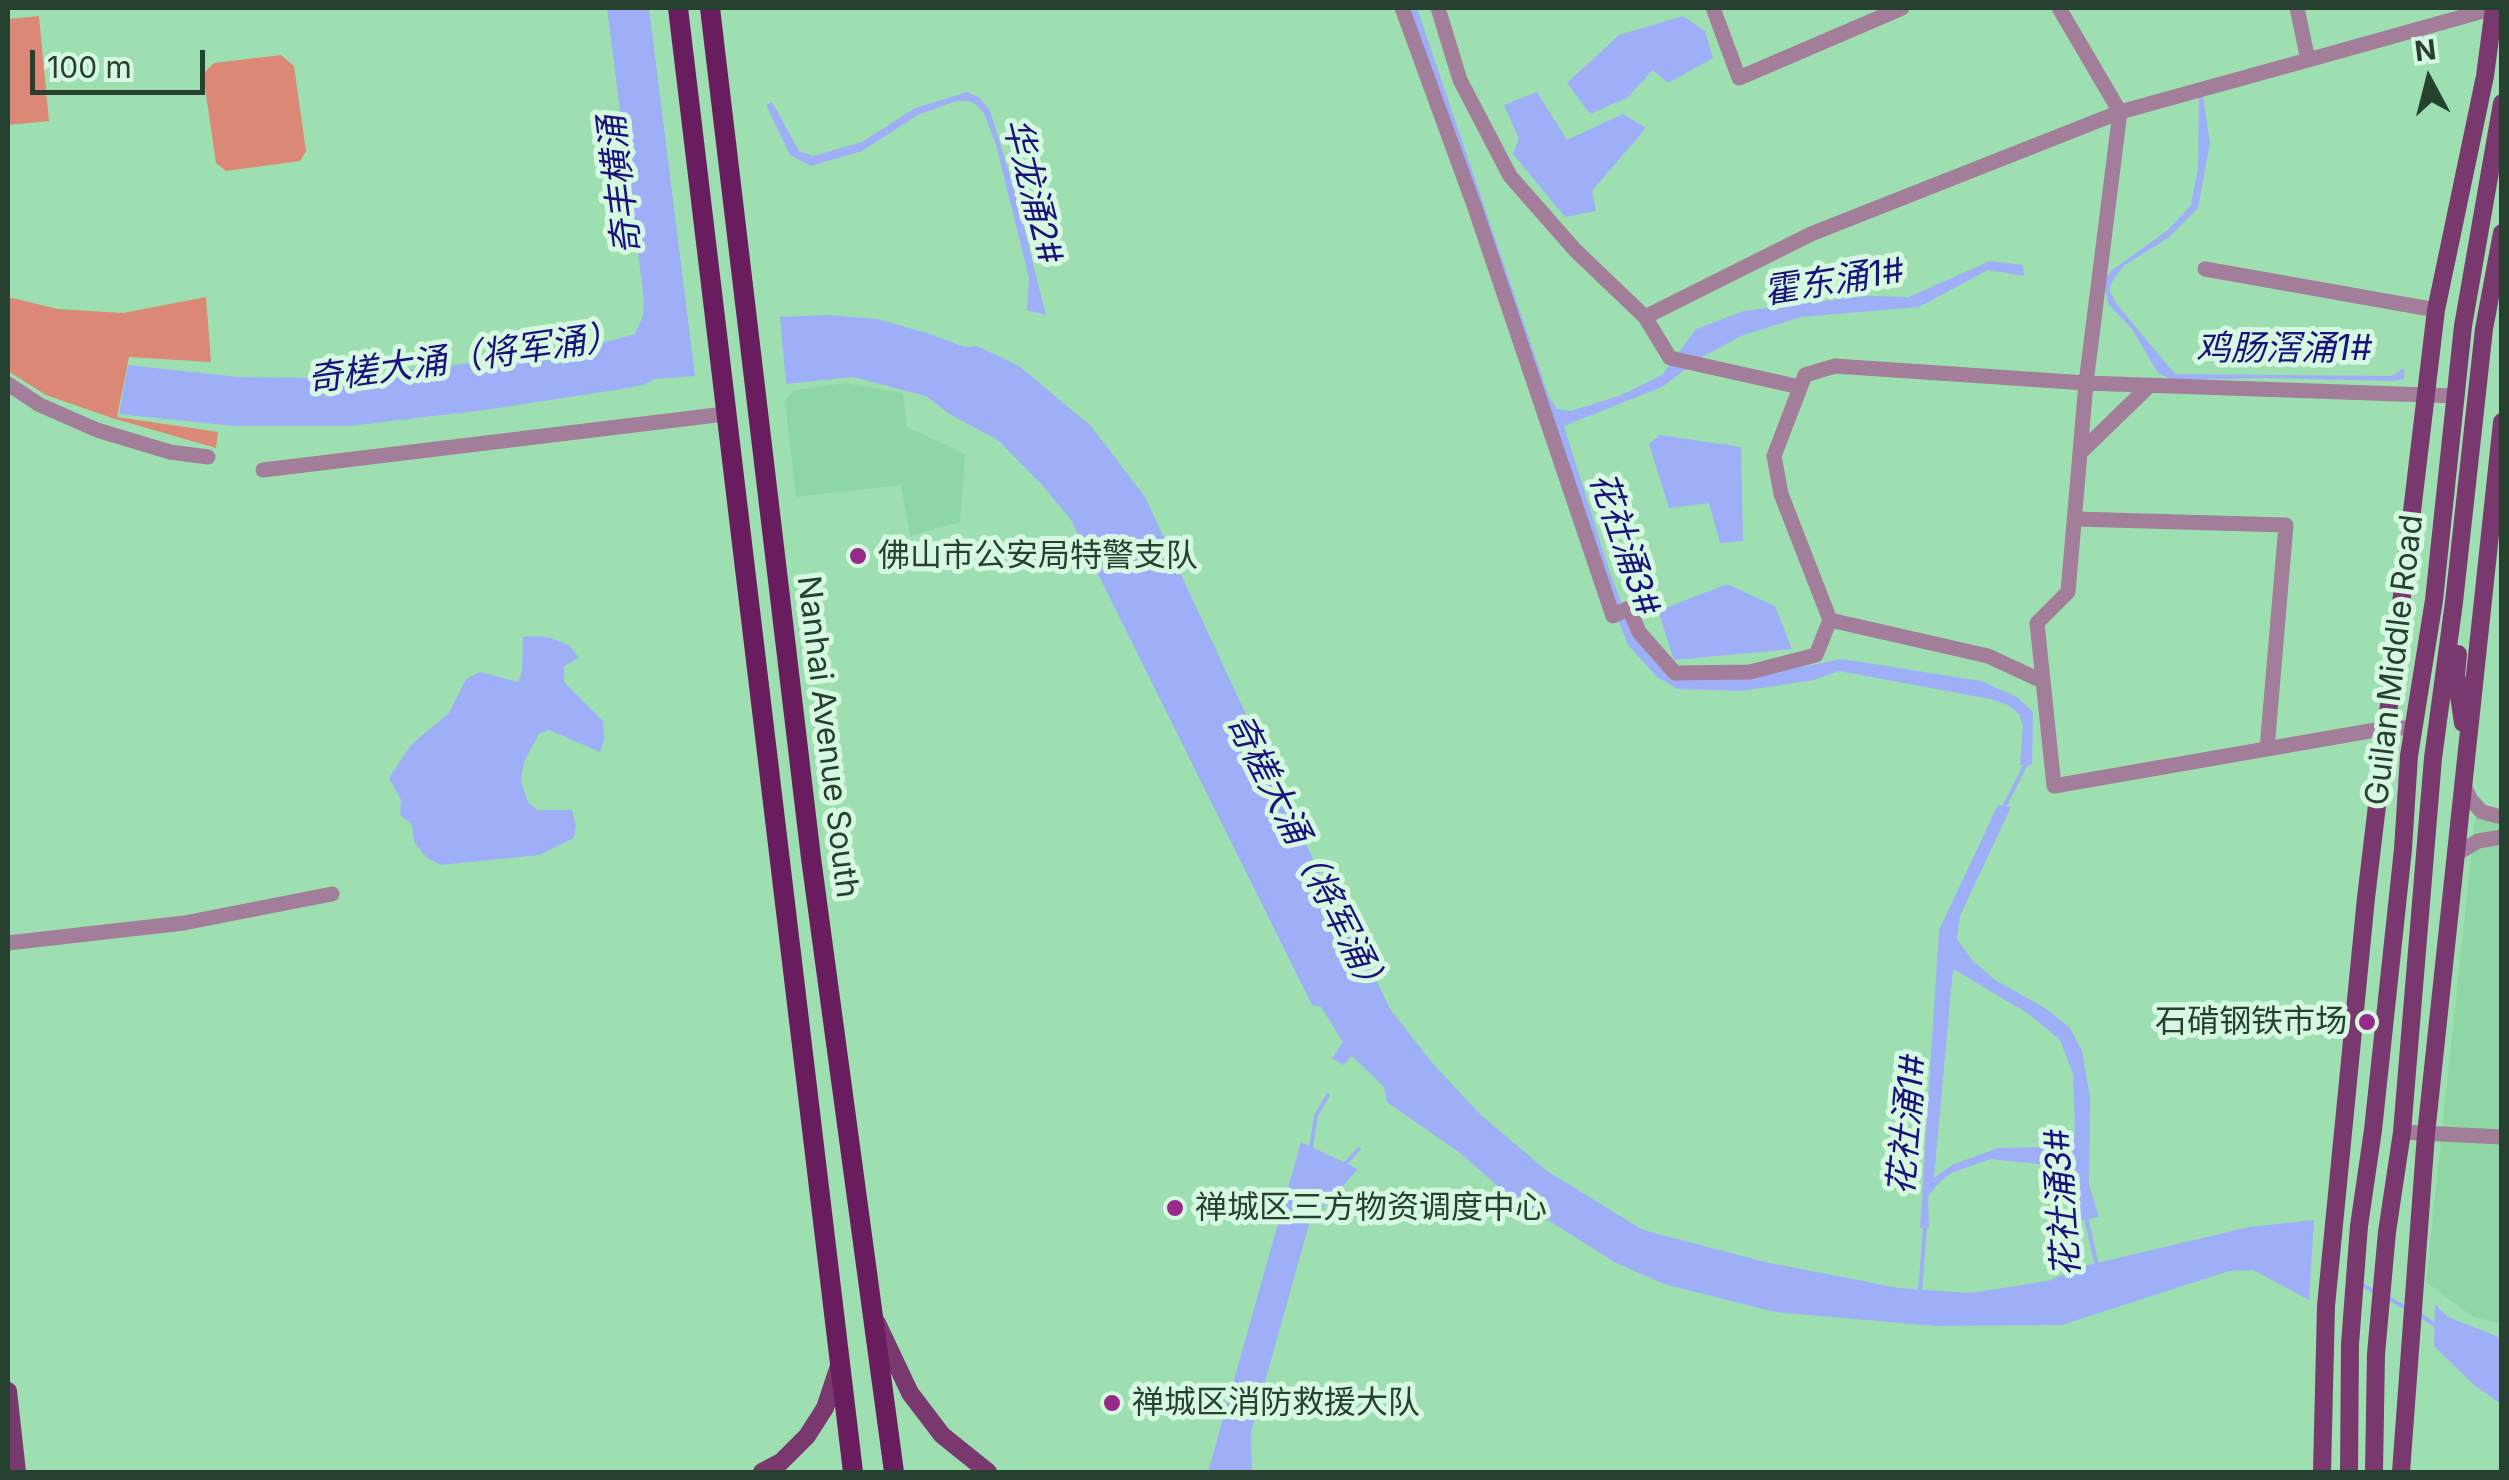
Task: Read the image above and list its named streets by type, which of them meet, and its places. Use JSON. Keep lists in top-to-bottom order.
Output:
{
  "streets": {
    "highway": ["Nanhai Avenue South"],
    "main road": ["Guilan Middle Road"]
  },
  "water": [
    "奇丰横涌",
    "华龙涌2#",
    "霍东涌1#",
    "鸡肠滘涌1#",
    "奇槎大涌（将军涌）",
    "花社涌3#",
    "花社涌1#"
  ],
  "places": [
    "佛山市公安局特警支队",
    "石𬒔钢铁市场",
    "禅城区三方物资调度中心",
    "禅城区消防救援大队"
  ],
  "scale_bar": "100 m",
  "north": "top"
}
